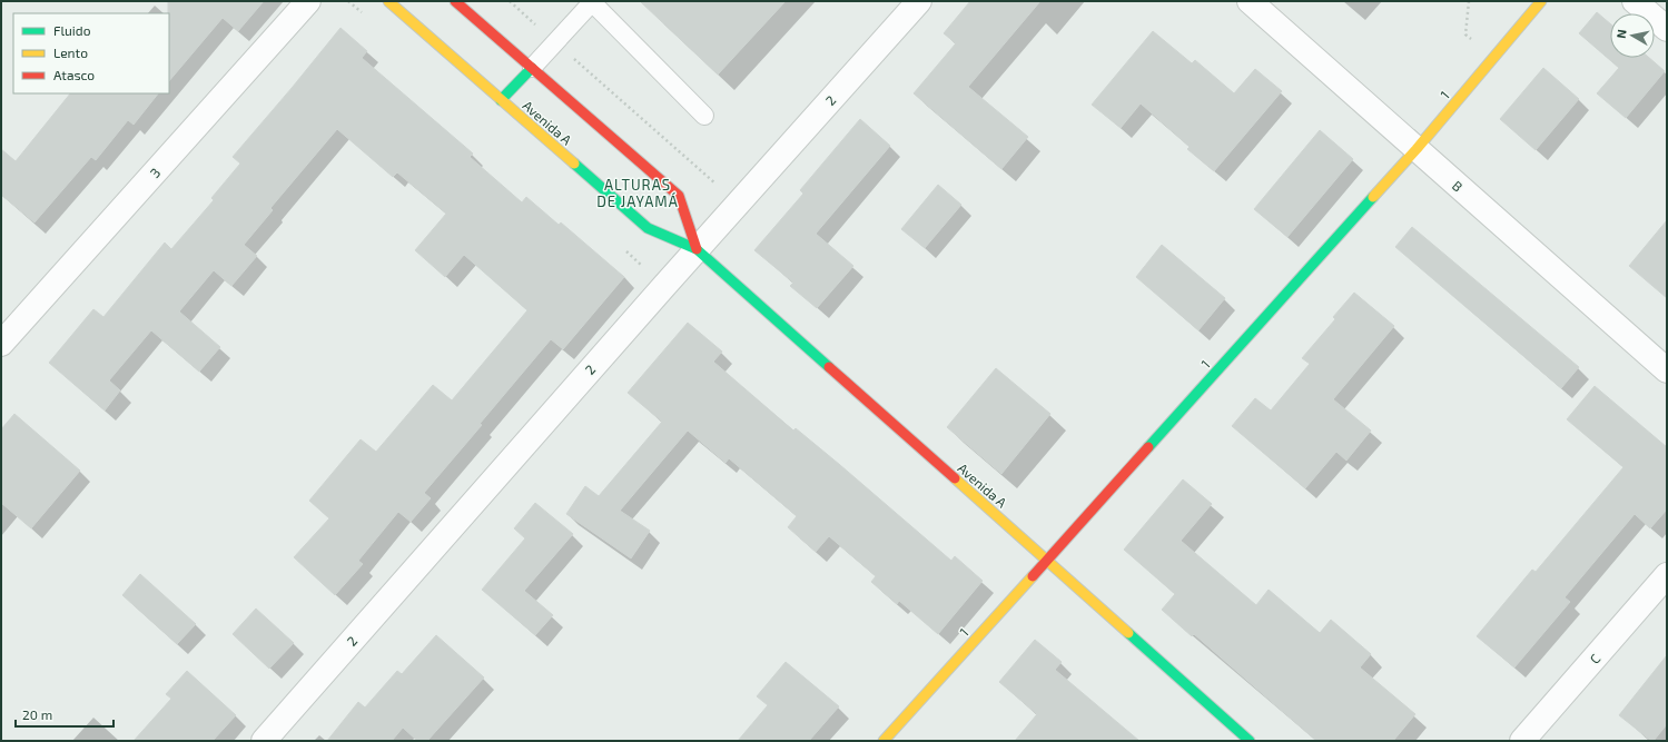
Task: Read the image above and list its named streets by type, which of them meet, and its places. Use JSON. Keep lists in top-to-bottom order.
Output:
{
  "streets": {
    "main road": ["1", "Avenida A"],
    "street": [
      "2",
      "3",
      "B",
      "C"
    ]
  },
  "crossings": [
    ["1", "Avenida A"],
    ["1", "B"],
    ["2", "Avenida A"]
  ],
  "districts": ["ALTURAS DE JAYAMÁ"],
  "legend": ["Fluido", "Lento", "Atasco"],
  "scale_bar": "20 m",
  "north": "left"
}
